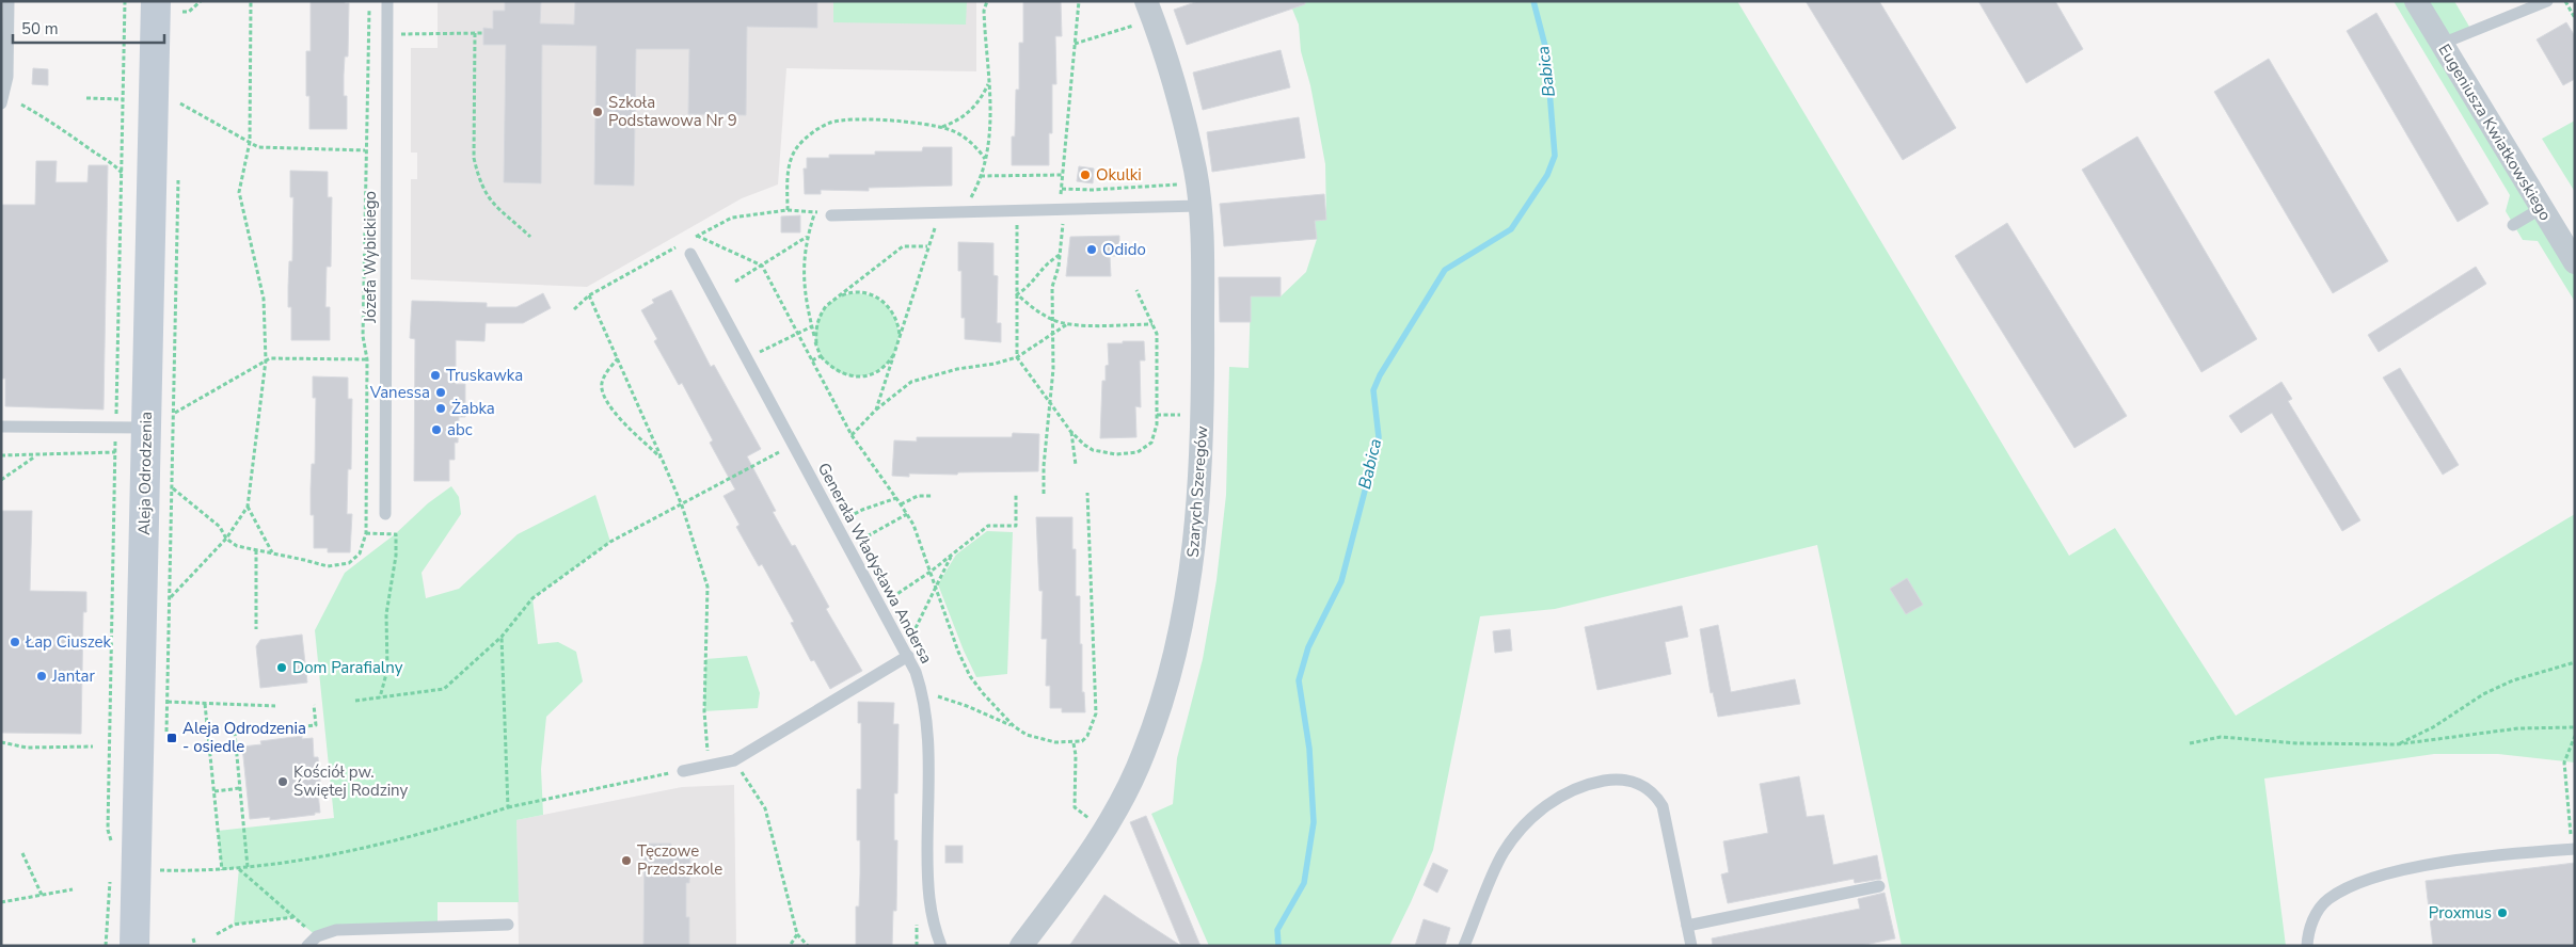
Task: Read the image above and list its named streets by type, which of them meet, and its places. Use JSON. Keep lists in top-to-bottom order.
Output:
{
  "streets": {
    "street": ["Eugeniusza Kwiatkowskiego", "Aleja Odrodzenia", "Szarych Szeregów"],
    "lane": ["Józefa Wybickiego", "Generała Władysława Andersa"]
  },
  "water": ["Babica"],
  "places": {
    "other": [
      "Szkoła Podstawowa Nr 9",
      "Okulki",
      "Odido",
      "Truskawka",
      "Vanessa",
      "Żabka",
      "abc",
      "Łap Ciuszek",
      "Dom Parafialny",
      "Jantar",
      "Kościół pw. Świętej Rodziny",
      "Tęczowe Przedszkole",
      "Proxmus"
    ],
    "transit": ["Aleja Odrodzenia - osiedle"]
  },
  "scale_bar": "50 m"
}
